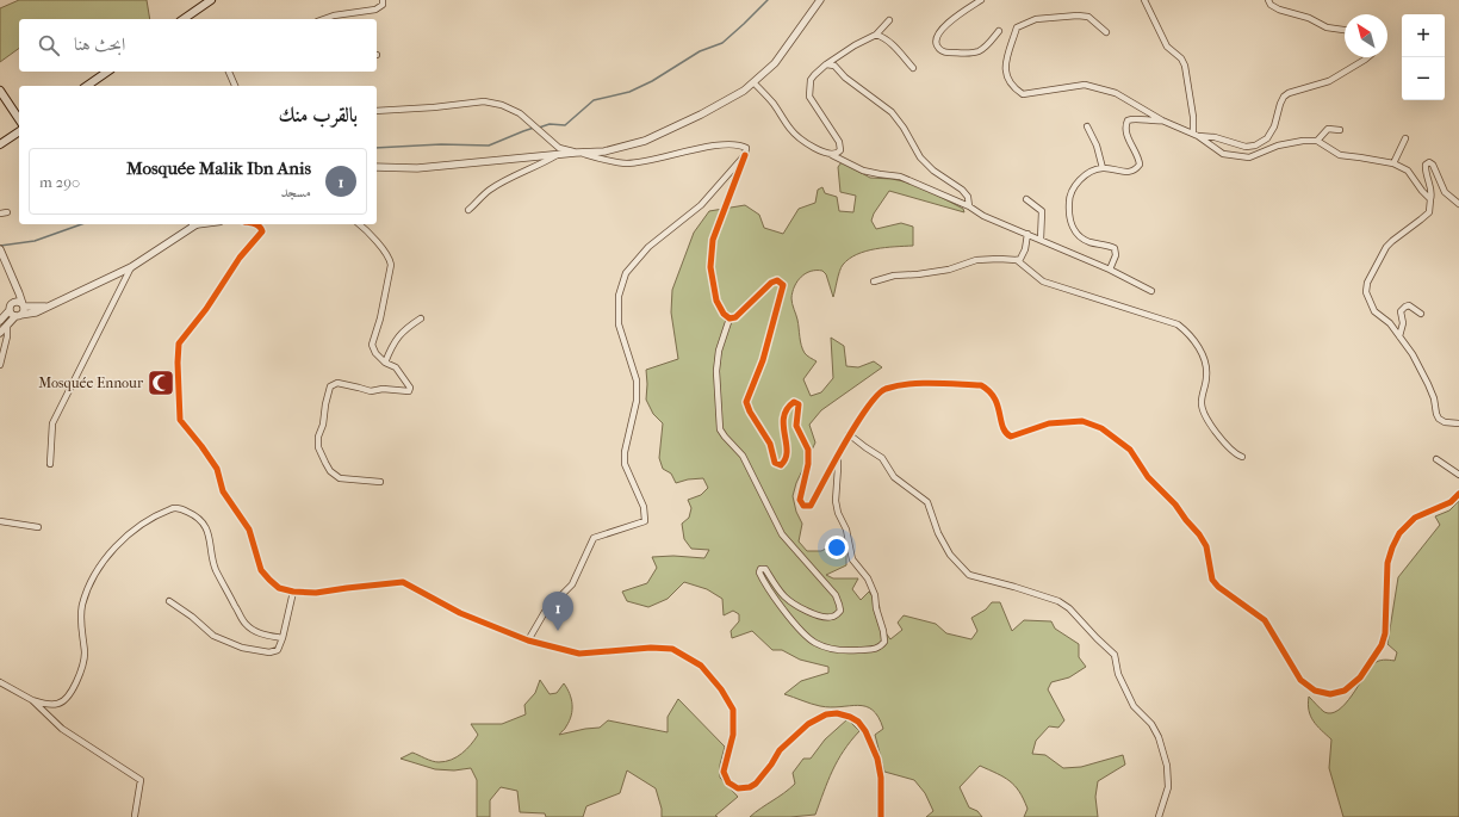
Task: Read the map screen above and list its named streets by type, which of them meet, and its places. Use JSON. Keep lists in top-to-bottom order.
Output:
{
  "places": {
    "mosque": ["Mosquée Ennour"]
  },
  "north": "top left",
  "page": {
    "map_buttons": ["+", "−"],
    "search": "ابحث هنا",
    "heading": "بالقرب منك",
    "list": [
      {
        "mark": "1",
        "name": "Mosquée Malik Ibn Anis",
        "note": "مسجد",
        "value": "290 m"
      }
    ],
    "pins": "1"
  }
}
